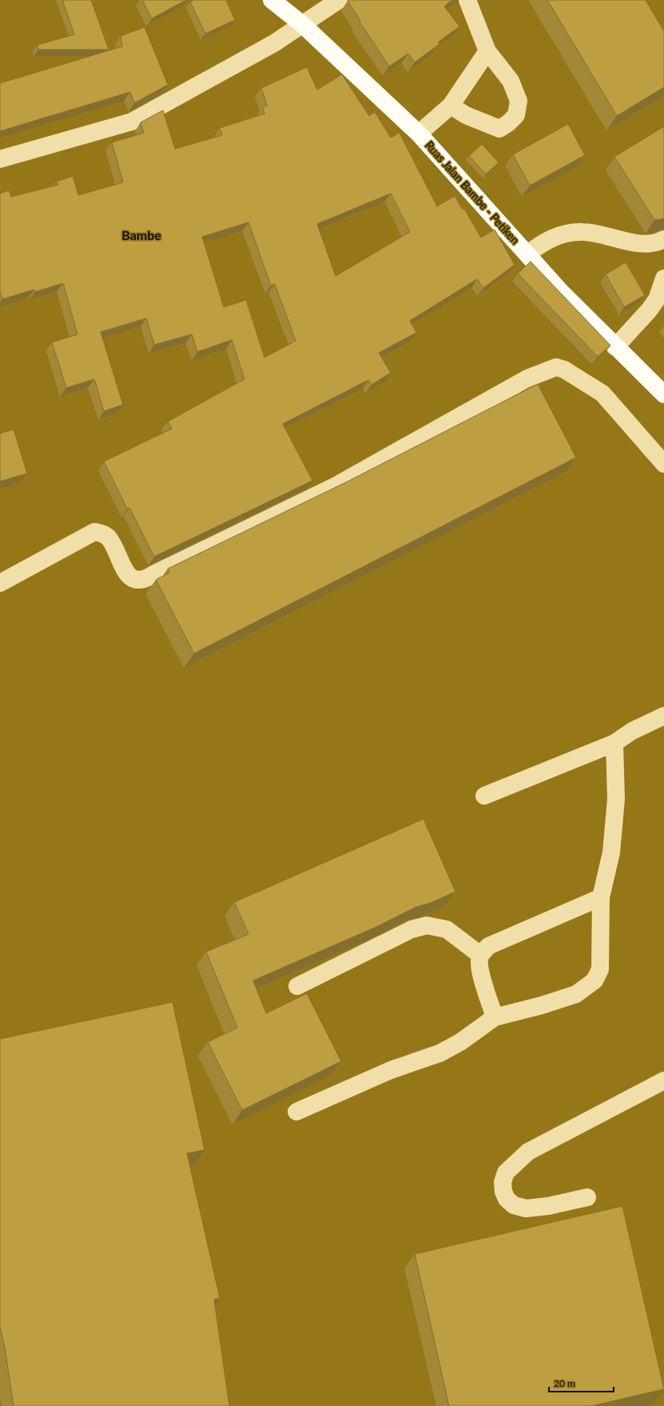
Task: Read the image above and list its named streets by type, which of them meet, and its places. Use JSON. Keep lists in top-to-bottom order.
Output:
{
  "streets": {
    "main road": ["Ruas Jalan Bambe - Petiken"]
  },
  "districts": ["Bambe"],
  "scale_bar": "20 m"
}
